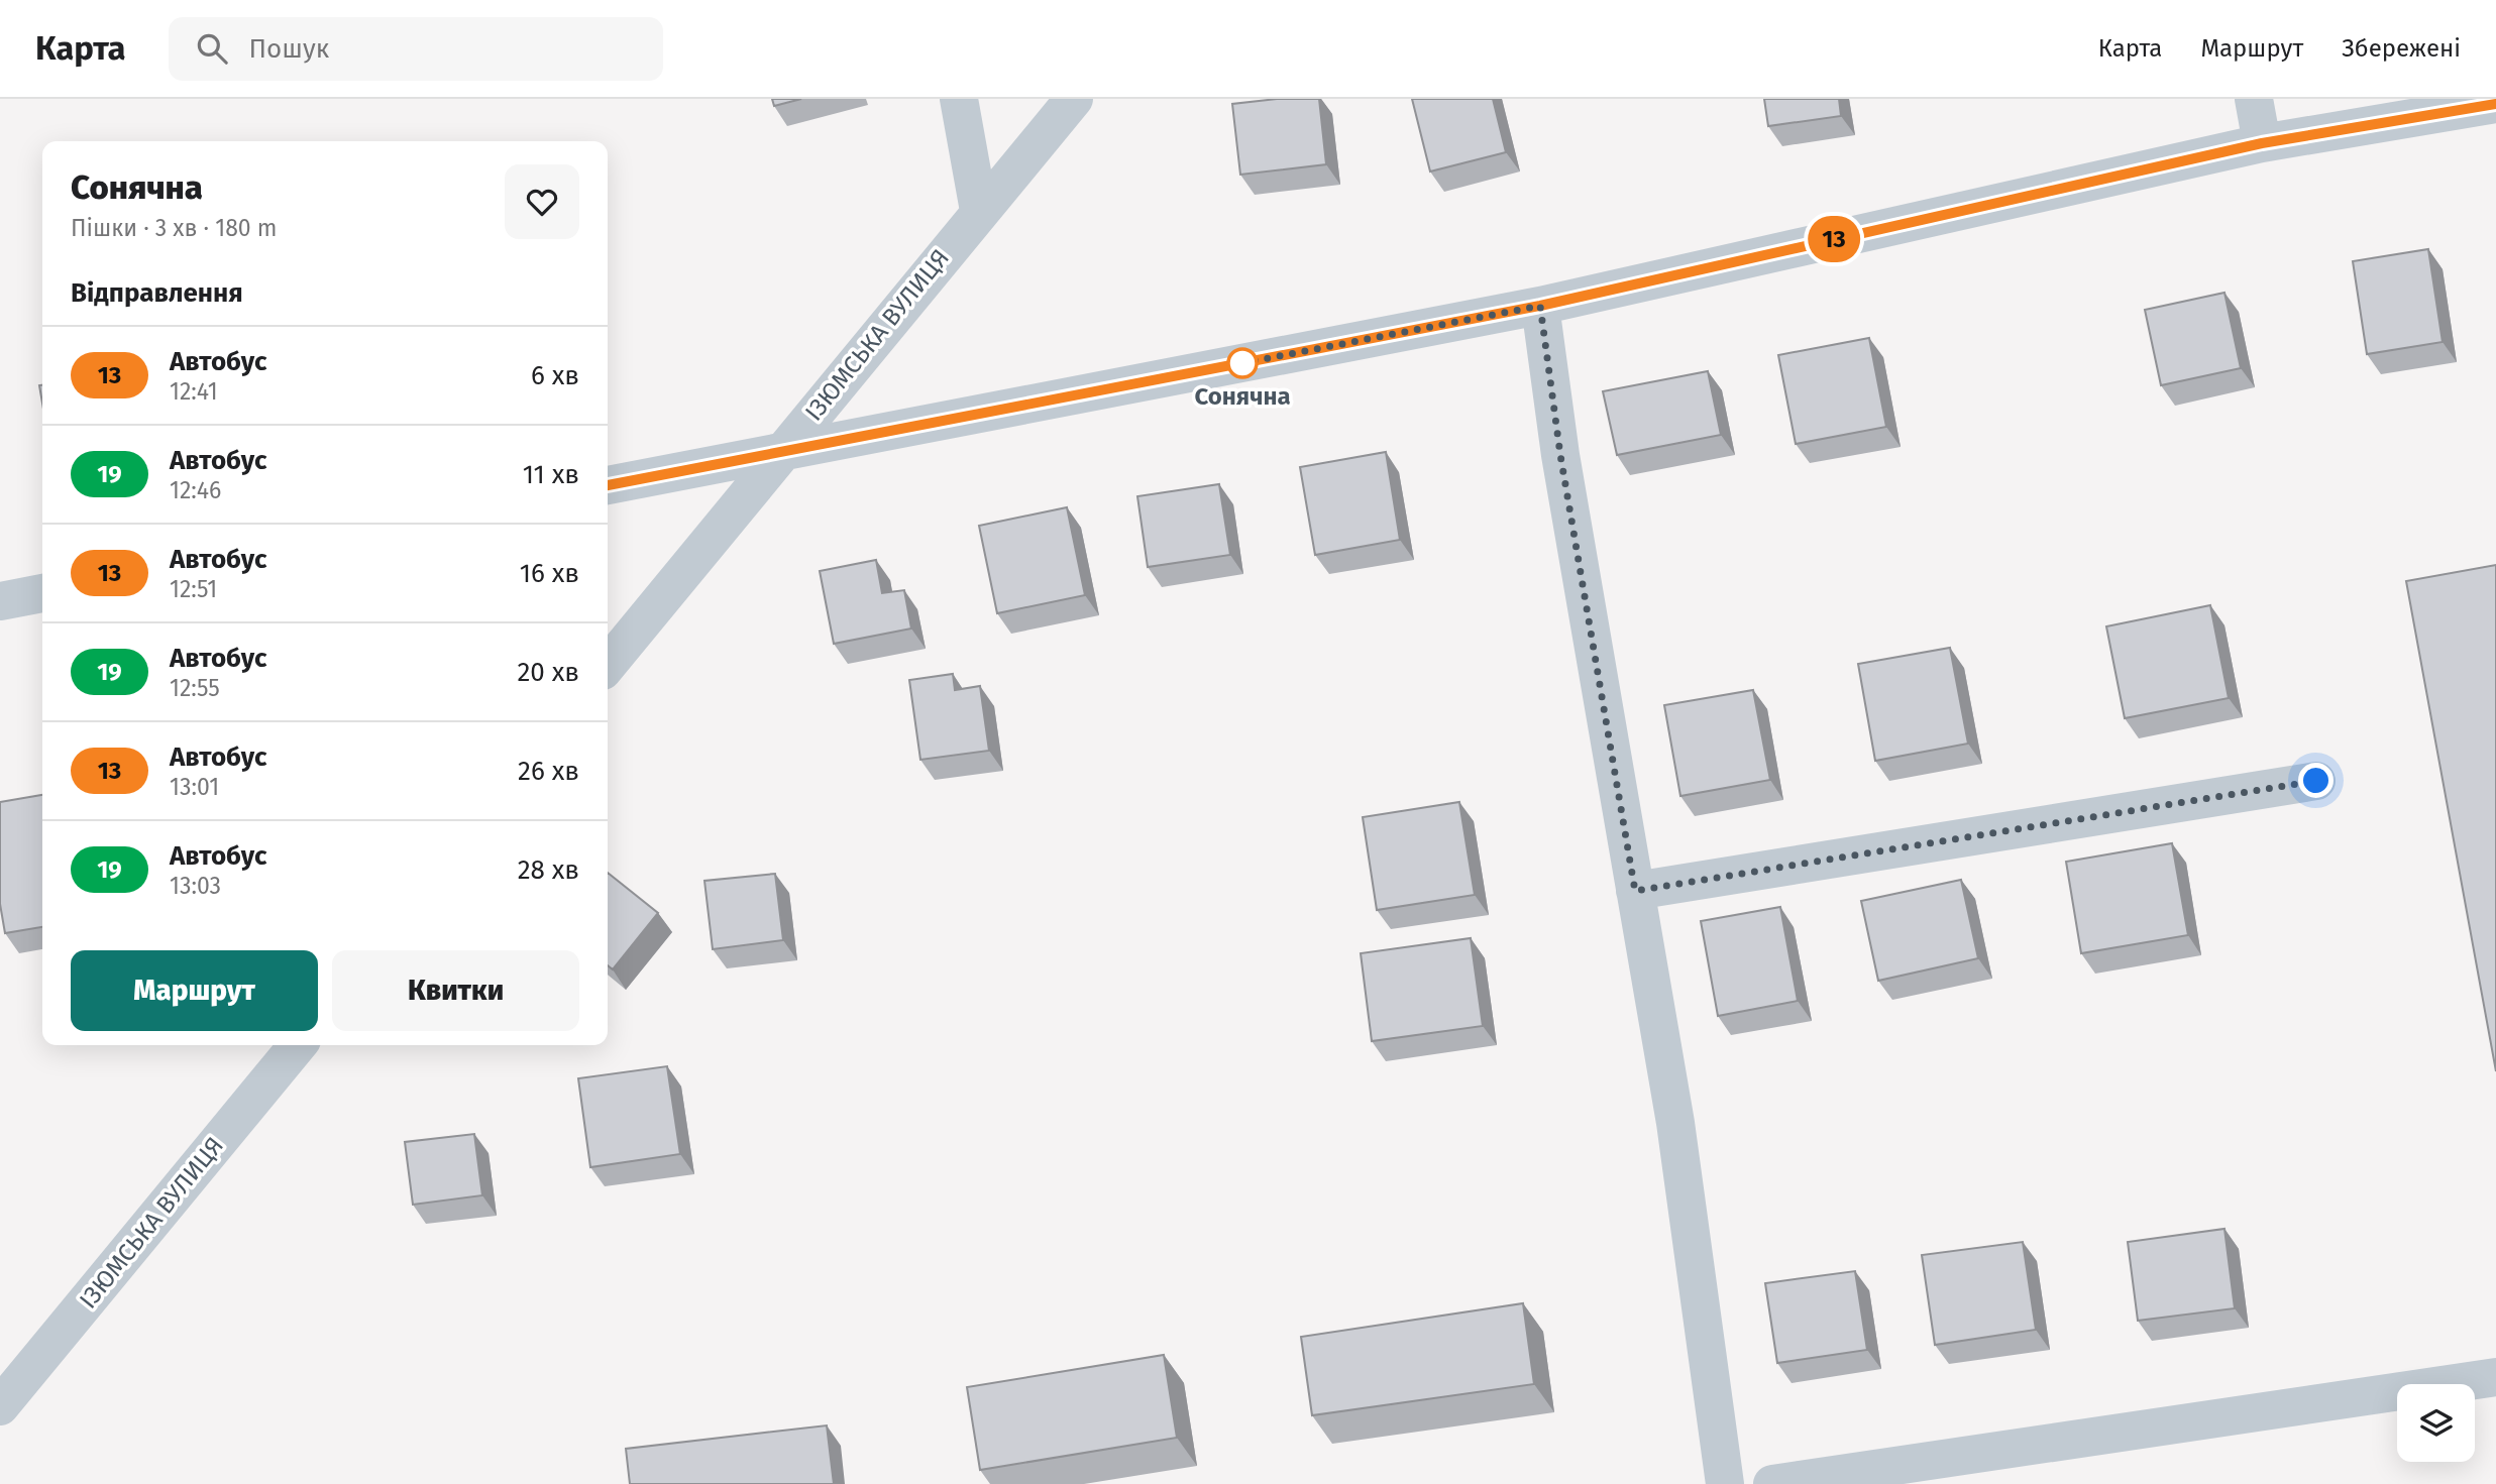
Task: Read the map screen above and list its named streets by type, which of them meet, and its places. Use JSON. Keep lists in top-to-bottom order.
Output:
{
  "streets": {
    "street": ["ІЗЮМСЬКА ВУЛИЦЯ"]
  },
  "places": ["Сонячна"],
  "lines": ["bus line 13"],
  "page": {
    "header": "Карта",
    "search": "Пошук",
    "nav": ["Карта", "Маршрут", "Збережені"],
    "on_map": "13",
    "heading": [
      ["Сонячна", "Пішки · 3 хв · 180 m"],
      "Відправлення"
    ],
    "list": [
      {
        "mark": "13",
        "name": "Автобус",
        "note": "12:41",
        "value": "6 хв"
      },
      {
        "mark": "19",
        "name": "Автобус",
        "note": "12:46",
        "value": "11 хв"
      },
      {
        "mark": "13",
        "name": "Автобус",
        "note": "12:51",
        "value": "16 хв"
      },
      {
        "mark": "19",
        "name": "Автобус",
        "note": "12:55",
        "value": "20 хв"
      },
      {
        "mark": "13",
        "name": "Автобус",
        "note": "13:01",
        "value": "26 хв"
      },
      {
        "mark": "19",
        "name": "Автобус",
        "note": "13:03",
        "value": "28 хв"
      }
    ],
    "buttons": ["Маршрут", "Квитки"]
  }
}
